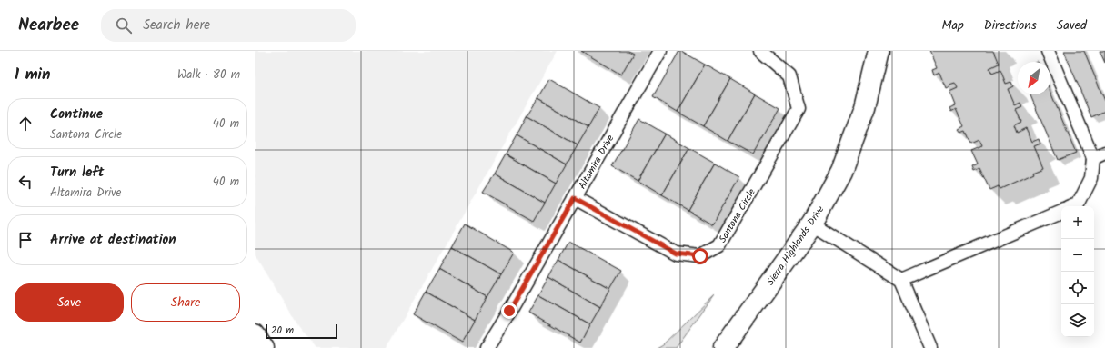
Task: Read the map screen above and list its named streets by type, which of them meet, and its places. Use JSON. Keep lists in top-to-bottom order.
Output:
{
  "streets": {
    "street": ["Sierra Highlands Drive"],
    "lane": ["Altamira Drive", "Santona Circle"]
  },
  "crossings": [
    ["Altamira Drive", "Santona Circle"]
  ],
  "scale_bar": "20 m",
  "north": "bottom left",
  "page": {
    "header": "Nearbee",
    "search": "Search here",
    "nav": ["Map", "Directions", "Saved"],
    "heading": ["1 min", "Walk · 80 m"],
    "list": [
      ["Continue", "Santona Circle", "40 m"],
      ["Turn left", "Altamira Drive", "40 m"],
      "Arrive at destination"
    ],
    "map_buttons": ["+", "−"],
    "buttons": ["Save", "Share"],
    "scale": "20 m"
  }
}
